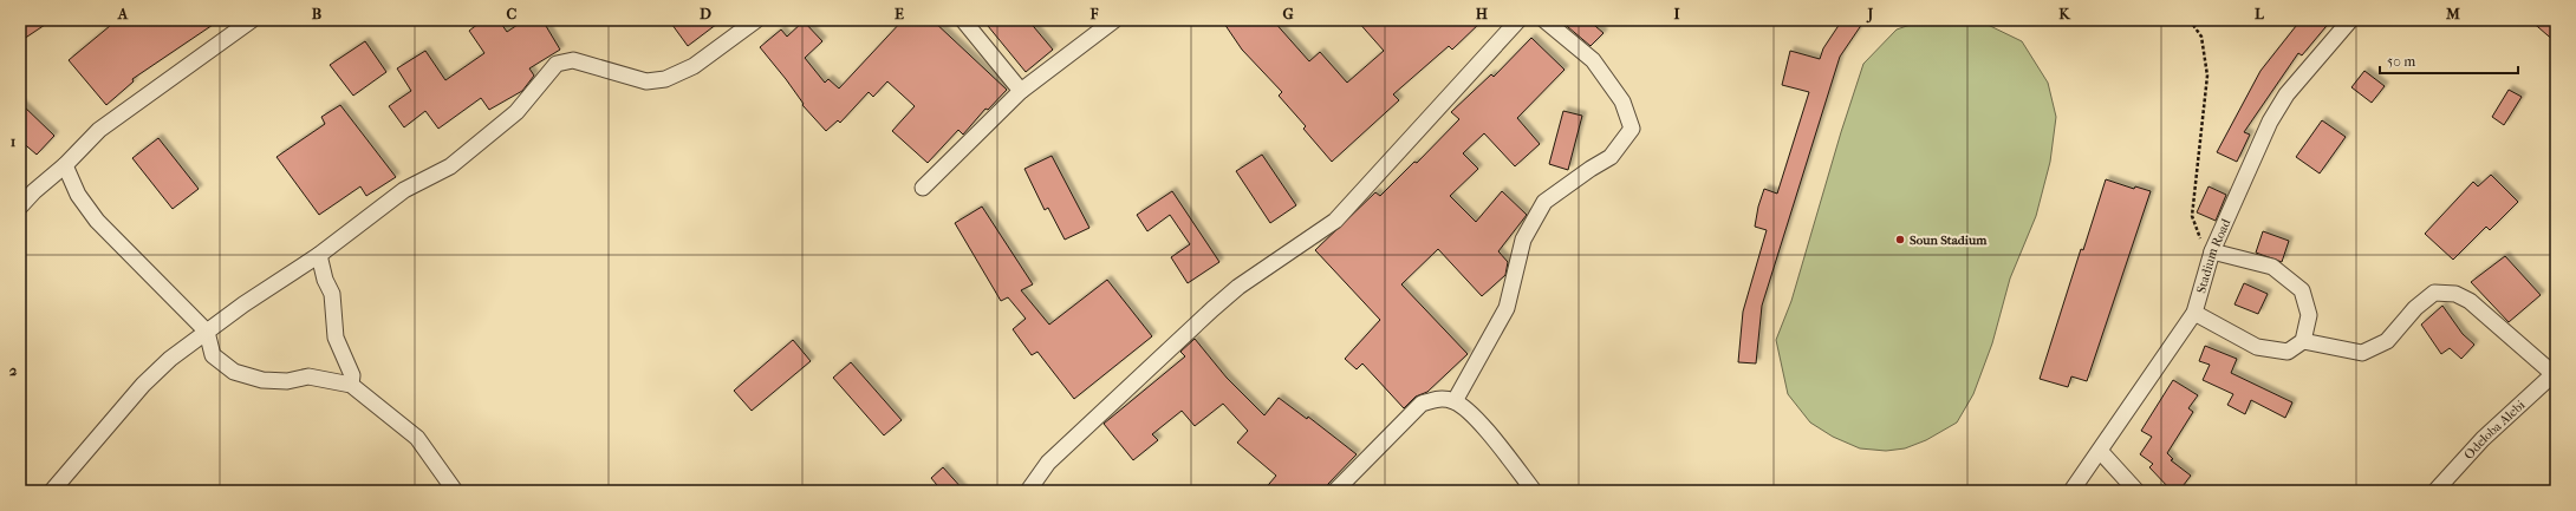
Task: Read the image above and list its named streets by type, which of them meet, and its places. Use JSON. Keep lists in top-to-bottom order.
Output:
{
  "streets": {
    "street": ["Stadium Road", "Odeloba Alebi"]
  },
  "places": ["Soun Stadium"],
  "scale_bar": "50 m",
  "grid": {
    "columns": [
      "A",
      "B",
      "C",
      "D",
      "E",
      "F",
      "G",
      "H",
      "I",
      "J",
      "K",
      "L",
      "M"
    ],
    "rows": ["1", "2"]
  }
}
